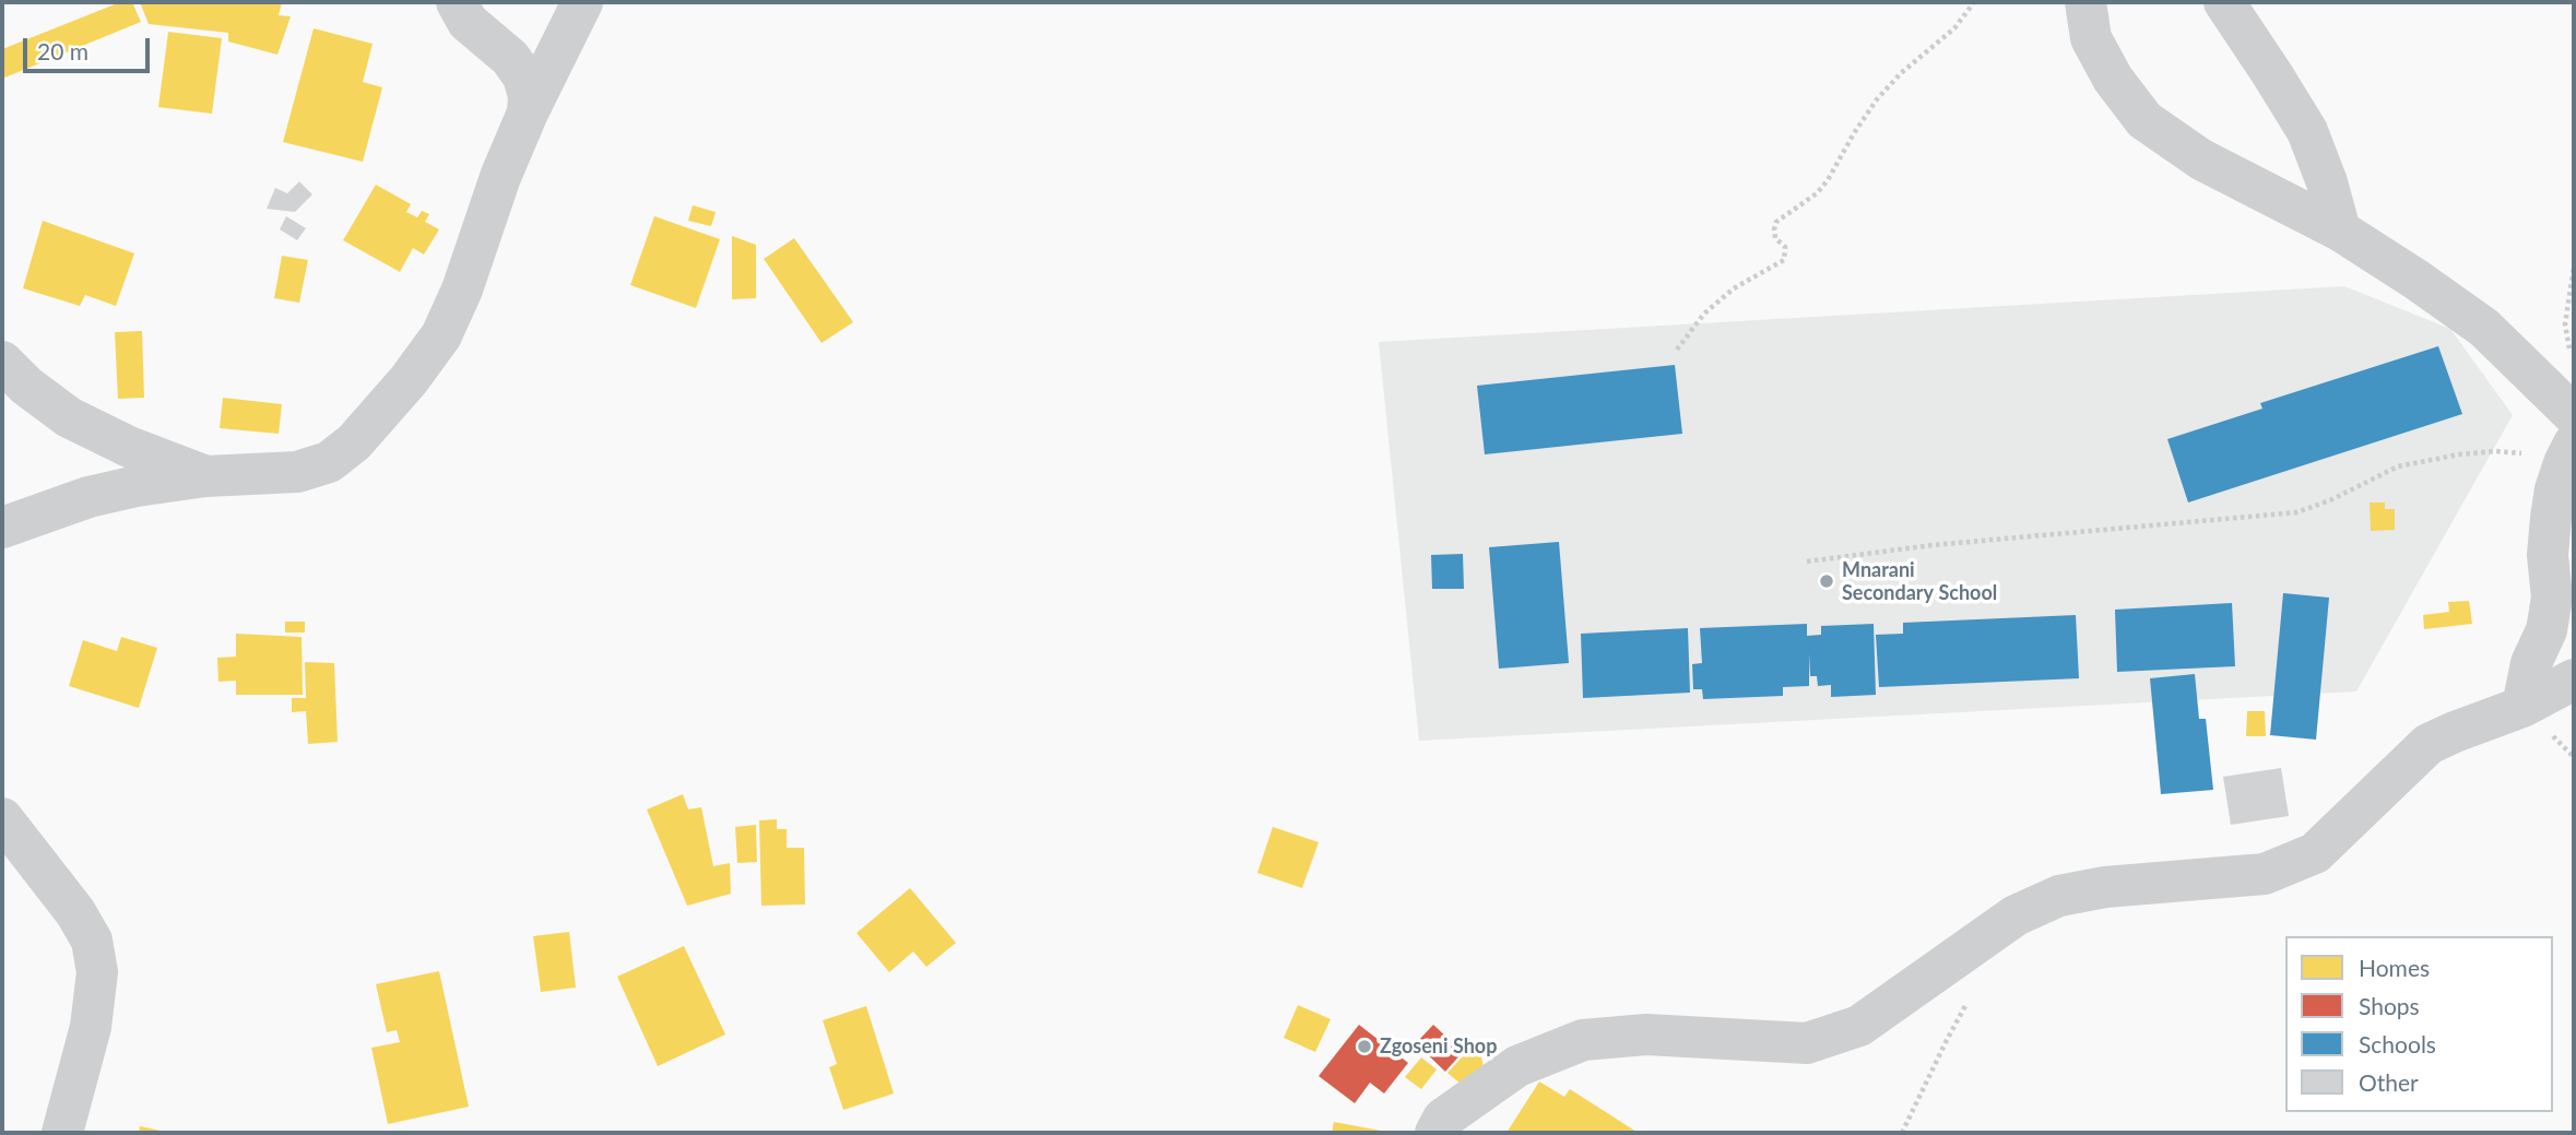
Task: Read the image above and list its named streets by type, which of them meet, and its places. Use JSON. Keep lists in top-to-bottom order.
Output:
{
  "places": ["Mnarani Secondary School", "Zgoseni Shop"],
  "legend": [
    "Homes",
    "Shops",
    "Schools",
    "Other"
  ],
  "scale_bar": "20 m"
}
